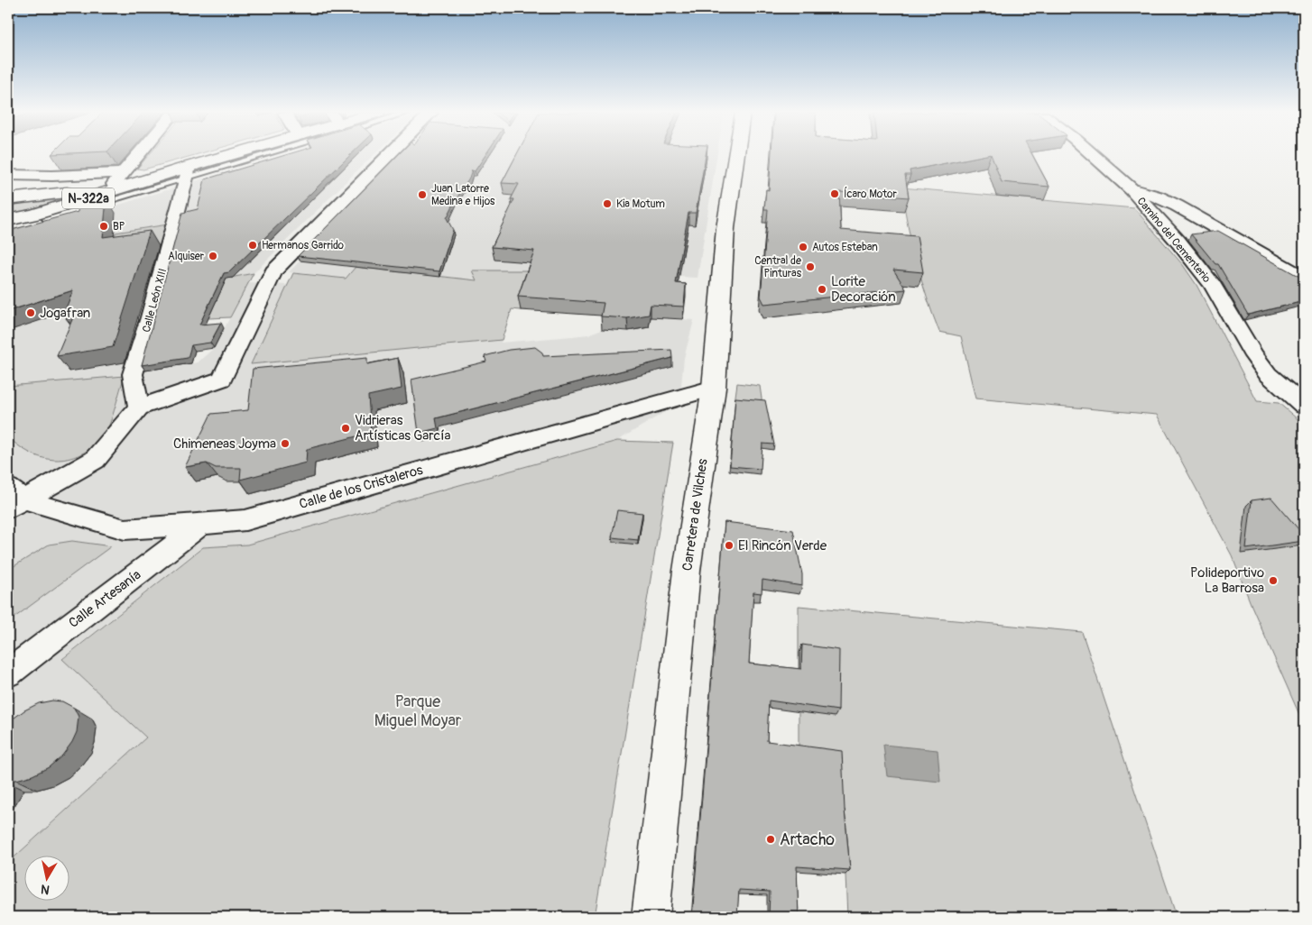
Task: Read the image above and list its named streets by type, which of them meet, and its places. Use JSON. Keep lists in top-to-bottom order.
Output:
{
  "streets": {
    "main road": ["N-322a", "Carretera de Vilches"],
    "street": [
      "Camino del Cementerio",
      "Calle León XIII",
      "Calle de los Cristaleros",
      "Calle Artesanía"
    ]
  },
  "crossings": [
    ["N-322a", "Calle León XIII"],
    ["Calle de los Cristaleros", "Carretera de Vilches"],
    ["Calle de los Cristaleros", "Calle Artesanía"]
  ],
  "parks": ["Parque Miguel Moyar"],
  "places": [
    "Ícaro Motor",
    "Juan Latorre Medina e Hijos",
    "Kia Motum",
    "BP",
    "Hermanos Garrido",
    "Autos Esteban",
    "Alquiser",
    "Central de Pinturas",
    "Lorite Decoración",
    "Jogafran",
    "Vidrieras Artísticas García",
    "Chimeneas Joyma",
    "El Rincón Verde",
    "Polideportivo La Barrosa",
    "Artacho"
  ],
  "north": "bottom"
}
